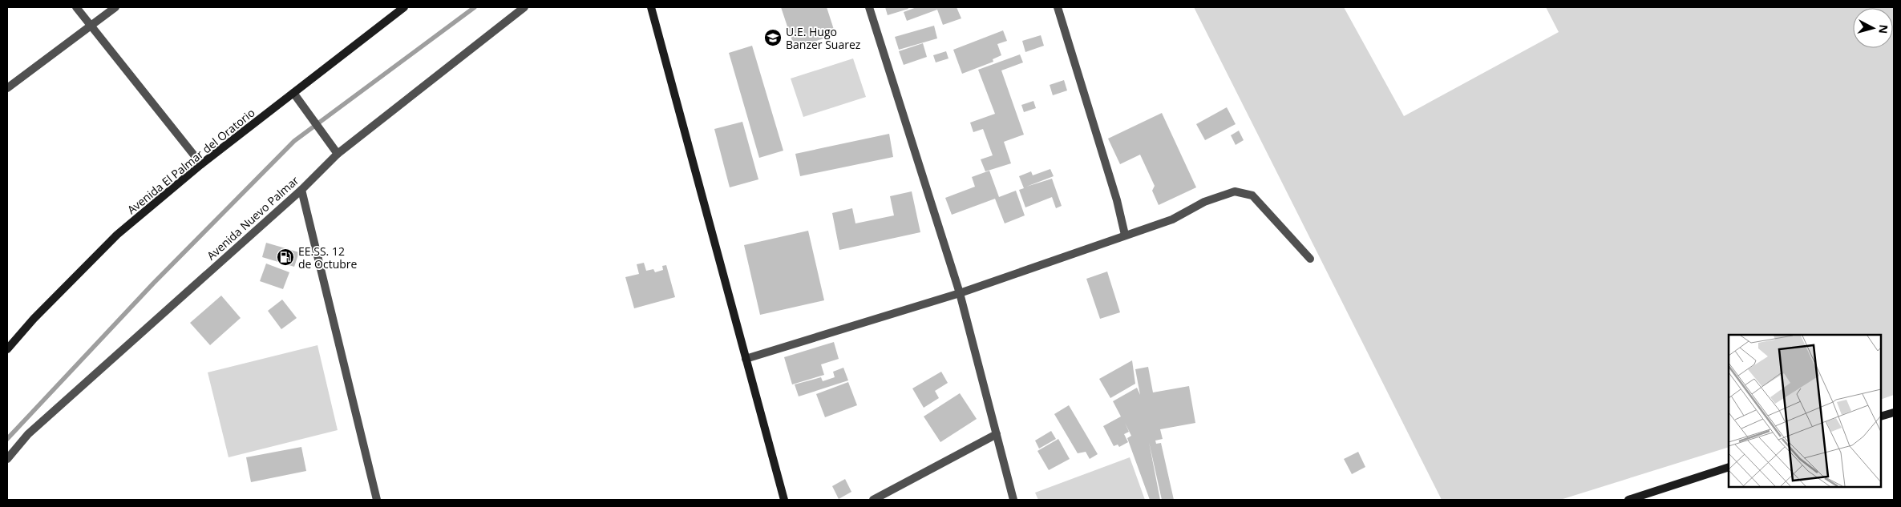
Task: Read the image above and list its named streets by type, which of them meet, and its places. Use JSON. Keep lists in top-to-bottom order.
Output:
{
  "streets": {
    "street": ["Avenida El Palmar del Oratorio", "Avenida Nuevo Palmar"]
  },
  "places": {
    "school or university": ["U.E. Hugo Banzer Suarez"],
    "fuel station": ["EE.SS. 12 de Octubre"]
  },
  "north": "right"
}
